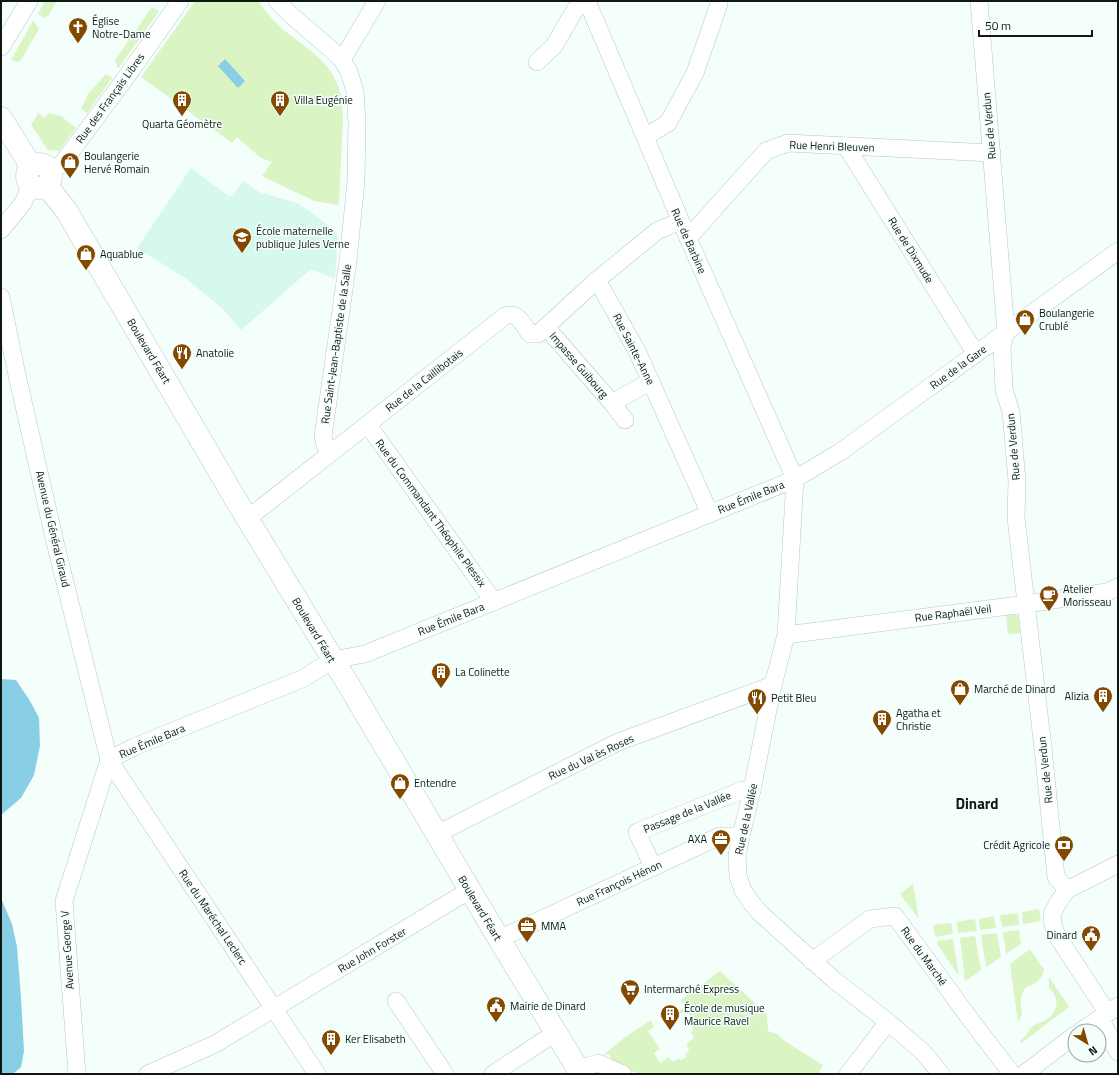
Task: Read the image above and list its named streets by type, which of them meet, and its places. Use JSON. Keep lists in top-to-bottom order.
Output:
{
  "streets": {
    "main road": ["Boulevard Féart"],
    "street": [
      "Rue des Français Libres",
      "Rue de Verdun",
      "Rue Henri Bleuven",
      "Rue de Barbine",
      "Rue de Dixmude",
      "Rue Saint-Jean-Baptiste de la Salle",
      "Rue Sainte-Anne",
      "Impasse Guibourg",
      "Rue de la Gare",
      "Rue de la Caillibotais",
      "Rue Émile Bara",
      "Rue du Commandant Théophile Plessix",
      "Avenue du Général Giraud",
      "Rue Raphaël Veil",
      "Rue du Val ès Roses",
      "Passage de la Vallée",
      "Rue de la Vallée",
      "Rue François Hénon",
      "Rue du Maréchal Leclerc",
      "Avenue George V",
      "Rue John Forster",
      "Rue du Marché"
    ]
  },
  "crossings": [
    ["Rue des Français Libres", "Boulevard Féart"],
    ["Rue de Verdun", "Rue Henri Bleuven"],
    ["Rue de Verdun", "Rue de la Gare"],
    ["Rue de Verdun", "Rue Raphaël Veil"],
    ["Rue Henri Bleuven", "Rue de Barbine"],
    ["Rue Henri Bleuven", "Rue de Dixmude"],
    ["Rue de Barbine", "Rue de la Gare"],
    ["Rue de Barbine", "Rue Émile Bara"],
    ["Rue de Barbine", "Rue de la Vallée"],
    ["Rue de Dixmude", "Rue de la Gare"],
    ["Rue Saint-Jean-Baptiste de la Salle", "Rue de la Caillibotais"],
    ["Rue Sainte-Anne", "Impasse Guibourg"],
    ["Rue Sainte-Anne", "Rue de la Caillibotais"],
    ["Rue Sainte-Anne", "Rue Émile Bara"],
    ["Boulevard Féart", "Rue de la Caillibotais"],
    ["Boulevard Féart", "Rue Émile Bara"],
    ["Boulevard Féart", "Rue du Val ès Roses"],
    ["Boulevard Féart", "Rue François Hénon"],
    ["Boulevard Féart", "Rue John Forster"],
    ["Impasse Guibourg", "Rue de la Caillibotais"],
    ["Rue de la Gare", "Rue Émile Bara"],
    ["Rue de la Gare", "Rue de la Vallée"],
    ["Rue de la Caillibotais", "Rue du Commandant Théophile Plessix"],
    ["Rue Émile Bara", "Rue du Commandant Théophile Plessix"],
    ["Rue Émile Bara", "Avenue du Général Giraud"],
    ["Rue Émile Bara", "Rue de la Vallée"],
    ["Rue Émile Bara", "Rue du Maréchal Leclerc"],
    ["Rue Émile Bara", "Avenue George V"],
    ["Avenue du Général Giraud", "Rue du Maréchal Leclerc"],
    ["Avenue du Général Giraud", "Avenue George V"],
    ["Rue Raphaël Veil", "Rue de la Vallée"],
    ["Rue du Val ès Roses", "Rue de la Vallée"],
    ["Passage de la Vallée", "Rue de la Vallée"],
    ["Passage de la Vallée", "Rue François Hénon"],
    ["Rue de la Vallée", "Rue François Hénon"],
    ["Rue de la Vallée", "Rue du Marché"],
    ["Rue du Maréchal Leclerc", "Avenue George V"],
    ["Rue du Maréchal Leclerc", "Rue John Forster"]
  ],
  "districts": ["Dinard"],
  "places": {
    "church": ["Église Notre-Dame"],
    "building": [
      "Quarta Géomètre",
      "Villa Eugénie",
      "La Colinette",
      "Alizia",
      "Agatha et Christie",
      "École de musique Maurice Ravel",
      "Ker Elisabeth"
    ],
    "shop": [
      "Boulangerie Hervé Romain",
      "Aquablue",
      "Boulangerie Crublé",
      "Marché de Dinard",
      "Entendre"
    ],
    "school or university": ["École maternelle publique Jules Verne"],
    "restaurant": ["Anatolie", "Petit Bleu"],
    "cafe": ["Atelier Morisseau"],
    "office": ["AXA", "MMA"],
    "bank": ["Crédit Agricole"],
    "public building": ["Dinard", "Mairie de Dinard"],
    "supermarket": ["Intermarché Express"]
  },
  "scale_bar": "50 m",
  "north": "bottom right"
}
